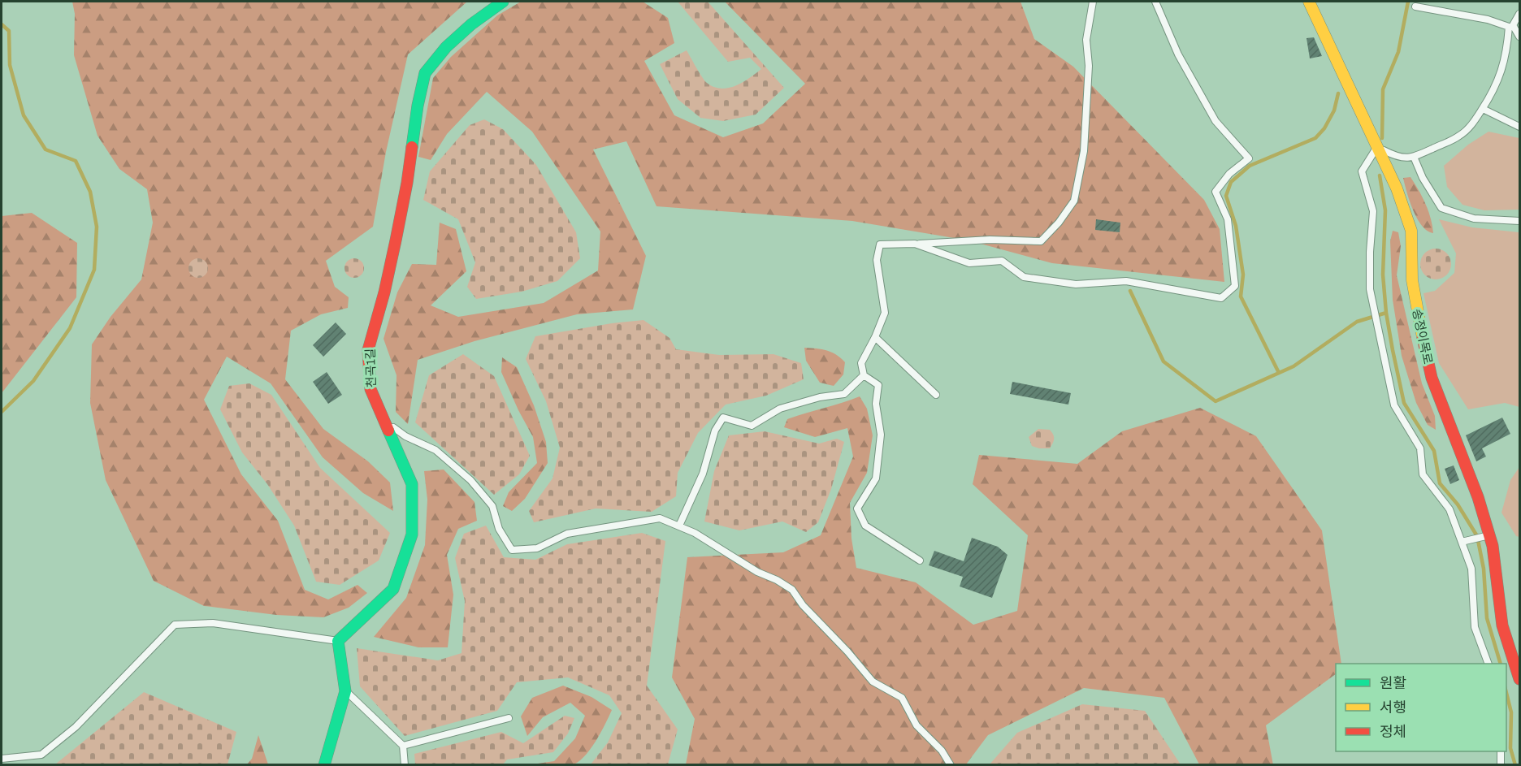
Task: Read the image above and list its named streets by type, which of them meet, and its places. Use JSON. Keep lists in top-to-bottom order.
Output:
{
  "streets": {
    "street": ["송정이목로", "천곡1길"]
  },
  "legend": ["원활", "서행", "정체"]
}
